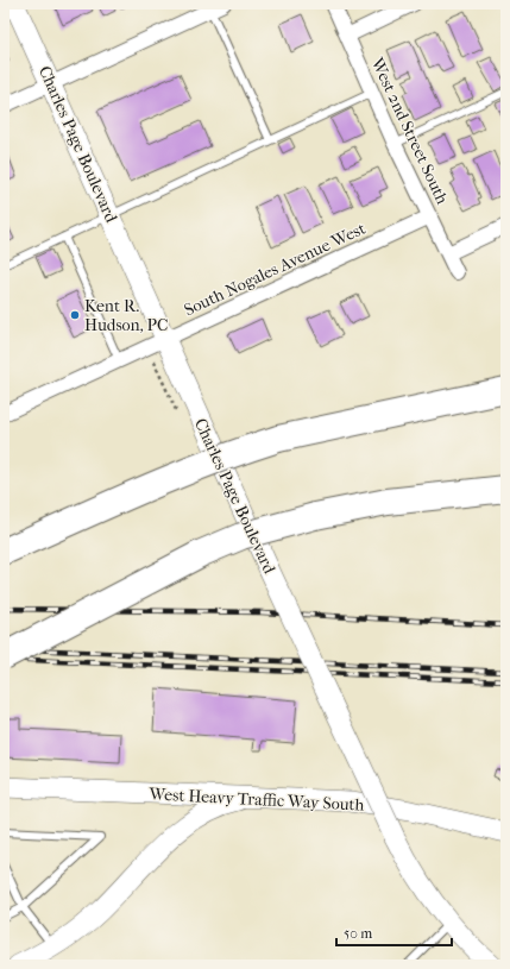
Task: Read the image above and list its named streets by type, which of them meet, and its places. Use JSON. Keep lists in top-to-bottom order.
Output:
{
  "streets": {
    "main road": ["Charles Page Boulevard", "West Heavy Traffic Way South"],
    "street": ["West 2nd Street South", "South Nogales Avenue West"]
  },
  "crossings": [
    ["West 2nd Street South", "South Nogales Avenue West"],
    ["Charles Page Boulevard", "South Nogales Avenue West"]
  ],
  "places": ["Kent R. Hudson, PC"],
  "scale_bar": "50 m"
}
